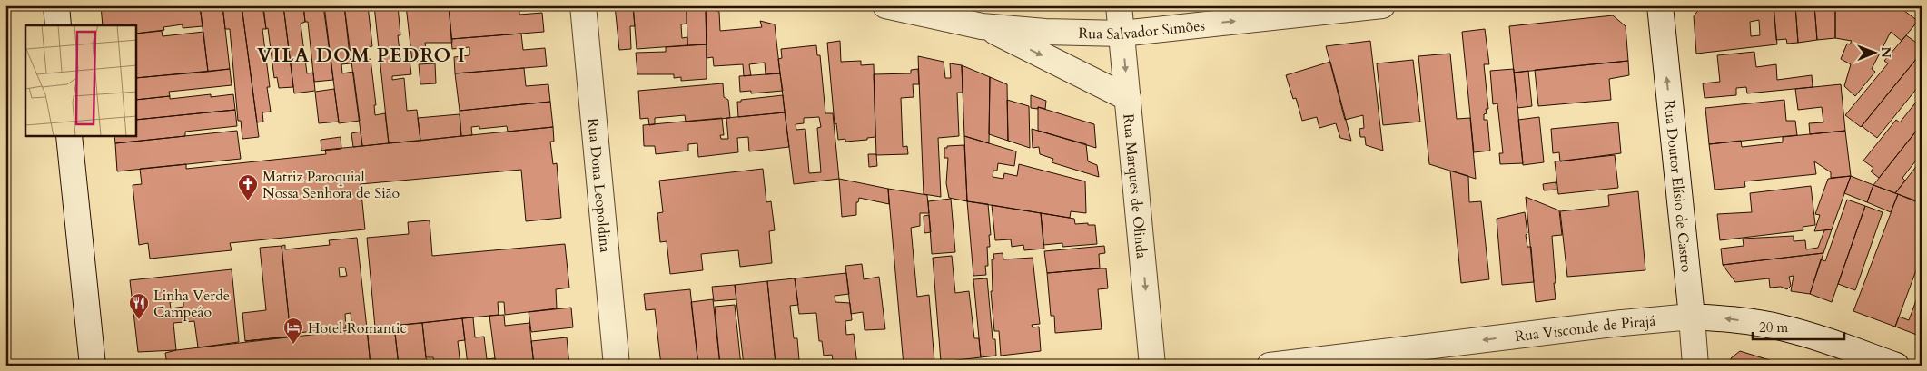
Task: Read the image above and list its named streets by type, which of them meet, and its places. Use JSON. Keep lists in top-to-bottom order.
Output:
{
  "streets": {
    "street": [
      "Rua Salvador Simões",
      "Rua Marques de Olinda",
      "Rua Doutor Elísio de Castro",
      "Rua Dona Leopoldina",
      "Rua Visconde de Pirajá"
    ]
  },
  "crossings": [
    ["Rua Salvador Simões", "Rua Marques de Olinda"],
    ["Rua Doutor Elísio de Castro", "Rua Visconde de Pirajá"]
  ],
  "one_way": ["Rua Marques de Olinda", "Rua Doutor Elísio de Castro", "Rua Visconde de Pirajá"],
  "districts": ["VILA DOM PEDRO I"],
  "places": {
    "church": ["Matriz Paroquial Nossa Senhora de Sião"],
    "restaurant": ["Linha Verde Campeâo"],
    "hotel": ["Hotel Romantic"]
  },
  "scale_bar": "20 m",
  "north": "right"
}
